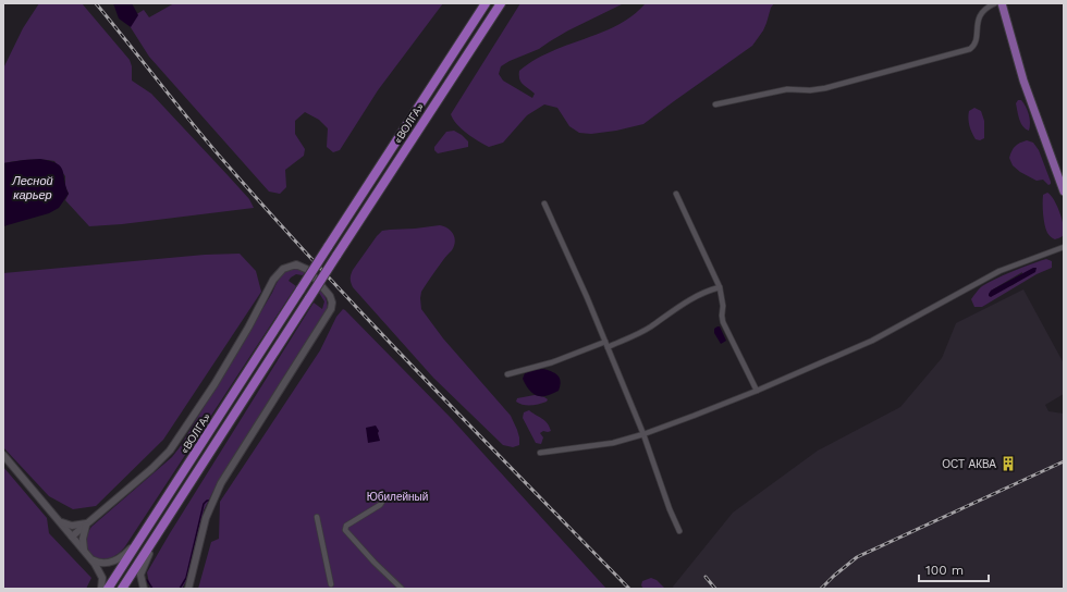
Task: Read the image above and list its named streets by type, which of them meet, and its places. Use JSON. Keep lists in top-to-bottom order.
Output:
{
  "streets": {
    "highway": ["«ВОЛГА»"]
  },
  "water": ["Лесной карьер"],
  "parks": ["Юбилейный"],
  "places": {
    "building": ["ОСТ АКВА"]
  },
  "scale_bar": "100 m"
}
